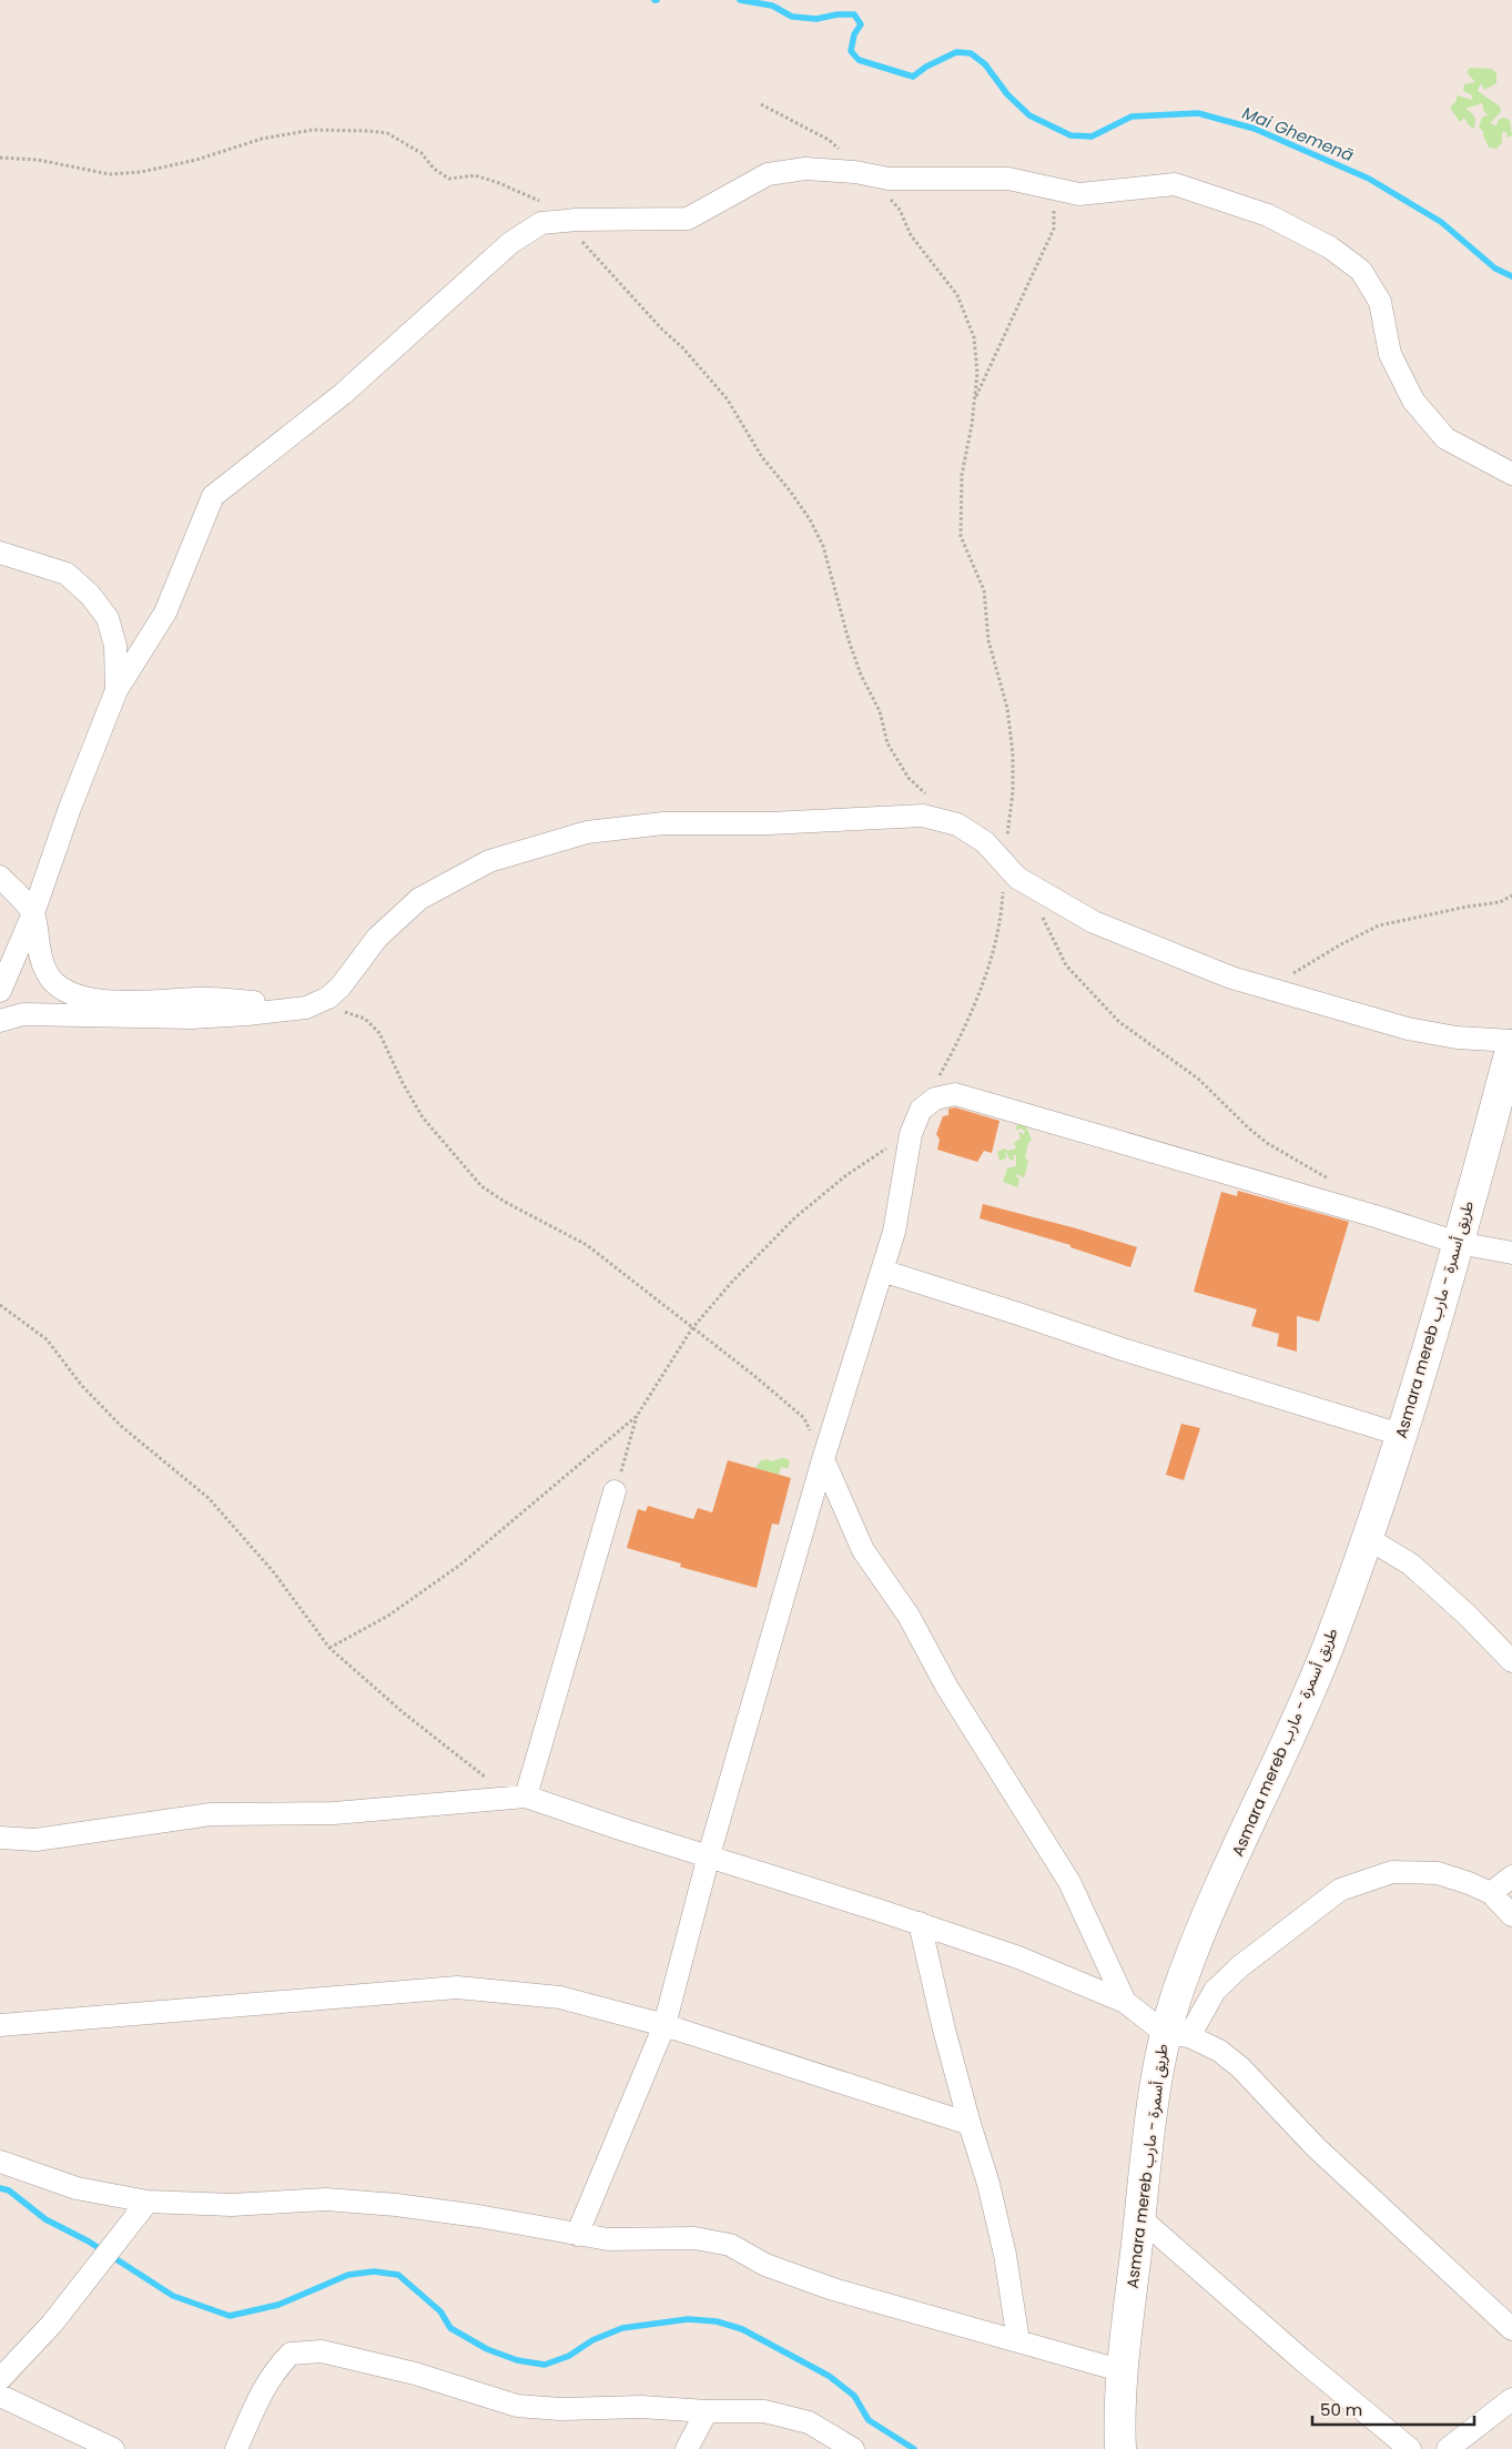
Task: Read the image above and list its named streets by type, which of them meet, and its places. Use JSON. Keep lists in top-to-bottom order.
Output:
{
  "streets": {
    "highway": ["Asmara mereb طريق أسمرة - مارب"]
  },
  "water": ["Mai Ghemenā"],
  "scale_bar": "50 m"
}
